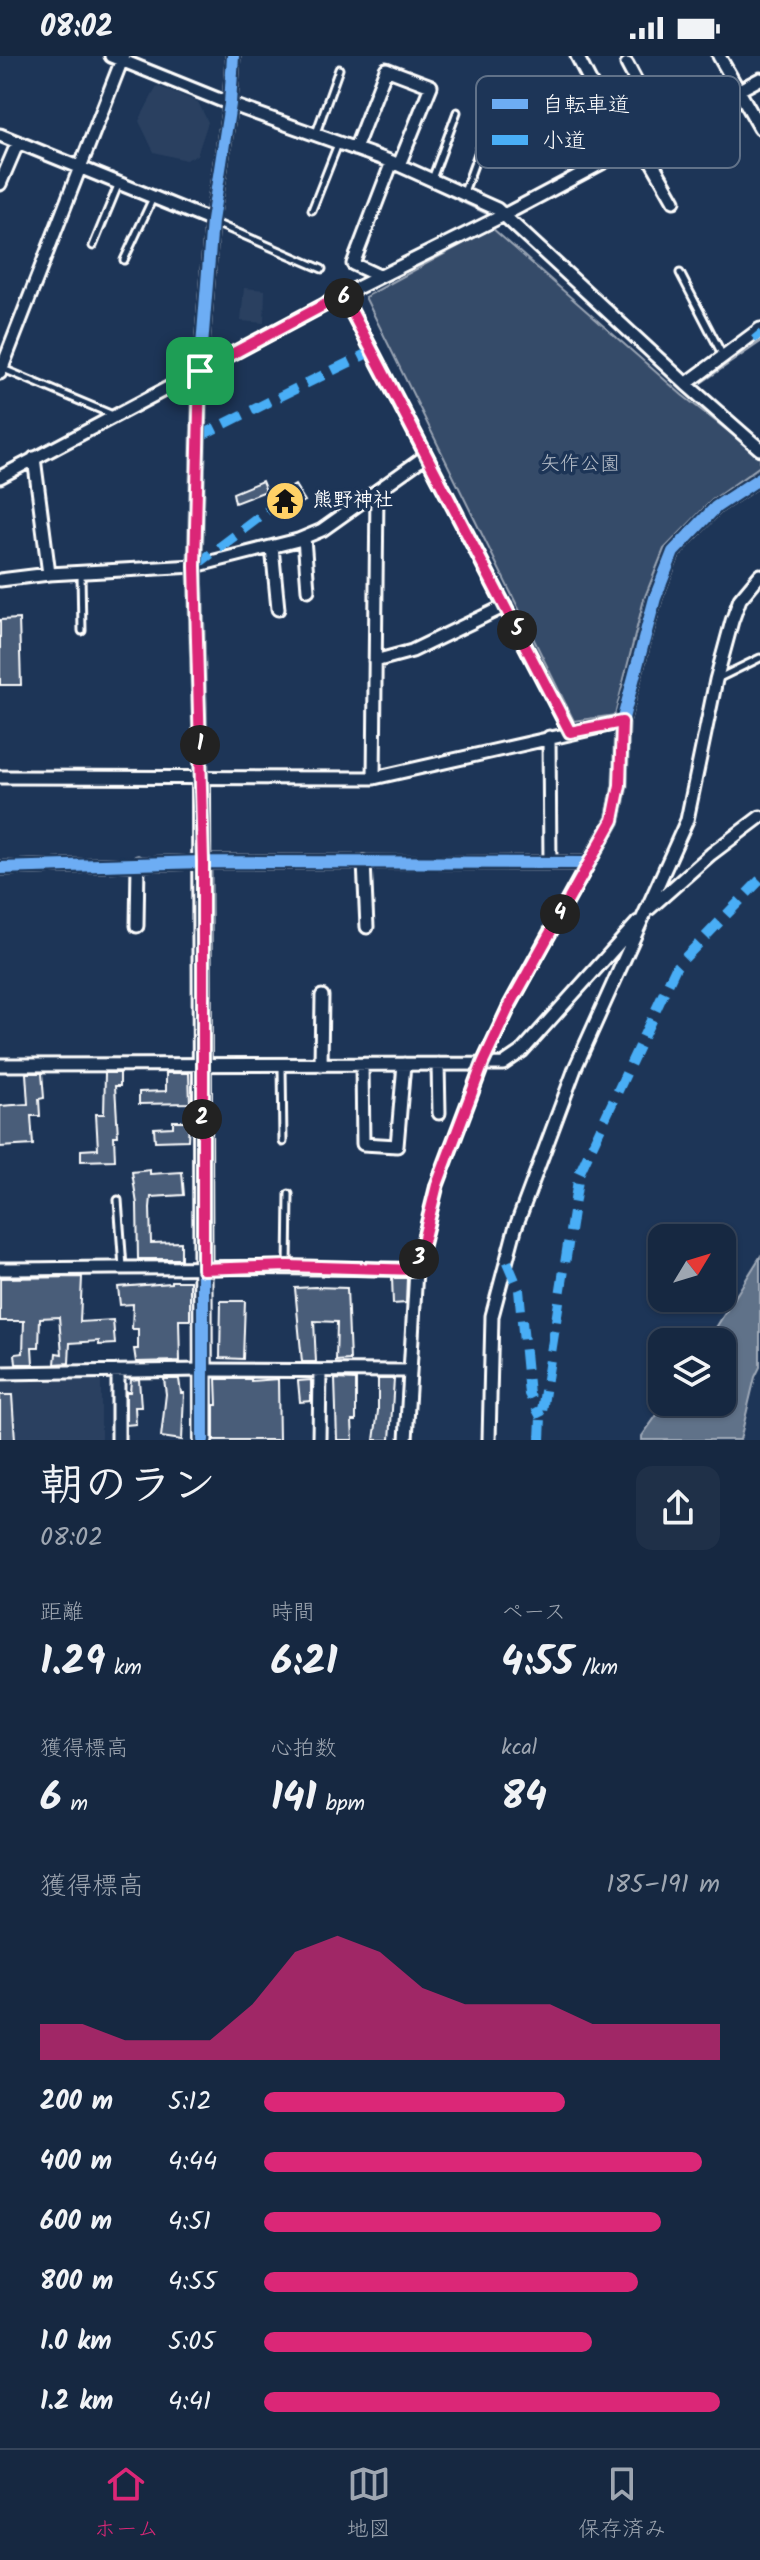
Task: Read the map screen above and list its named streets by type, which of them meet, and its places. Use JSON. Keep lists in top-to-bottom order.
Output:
{
  "parks": ["矢作公園"],
  "places": {
    "temple": ["熊野神社"]
  },
  "legend": ["自転車道", "小道"],
  "north": "top right",
  "page": {
    "status": "08:02",
    "pins": [
      "6",
      "5",
      "1",
      "4",
      "2",
      "3"
    ],
    "heading": ["朝のラン", "08:02"],
    "stats": [
      ["距離", "1.29 km"],
      ["時間", "6:21"],
      ["ペース", "4:55 /km"],
      ["獲得標高", "6 m"],
      ["心拍数", "141 bpm"],
      ["kcal", "84"]
    ],
    "chart": ["獲得標高", "185–191 m"],
    "list": [
      {
        "name": "200 m",
        "note": "5:12"
      },
      {
        "name": "400 m",
        "note": "4:44"
      },
      {
        "name": "600 m",
        "note": "4:51"
      },
      {
        "name": "800 m",
        "note": "4:55"
      },
      {
        "name": "1.0 km",
        "note": "5:05"
      },
      {
        "name": "1.2 km",
        "note": "4:41"
      }
    ],
    "tabs": ["ホーム", "地図", "保存済み"]
  }
}
